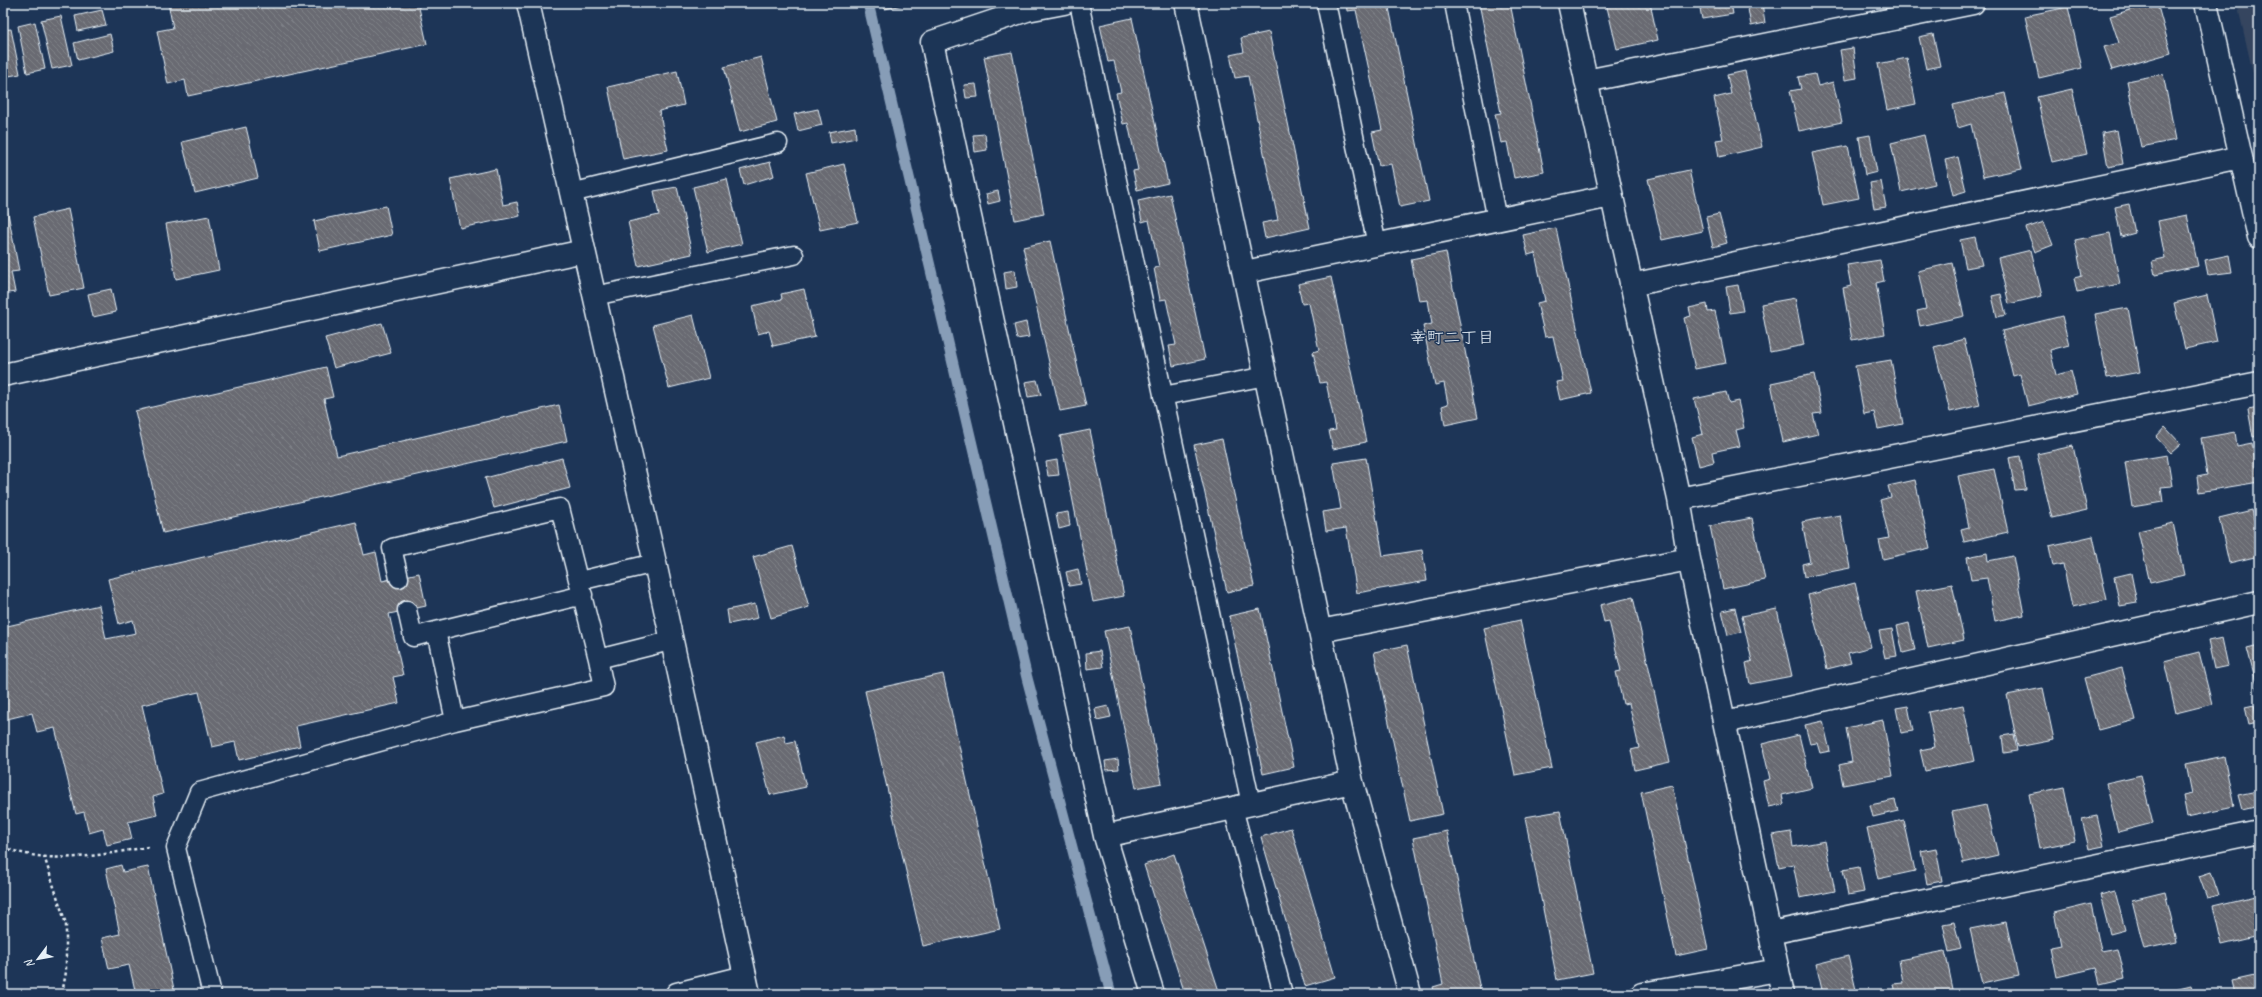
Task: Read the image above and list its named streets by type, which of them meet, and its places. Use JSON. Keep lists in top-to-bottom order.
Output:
{
  "districts": ["幸町二丁目"],
  "north": "bottom left"
}
